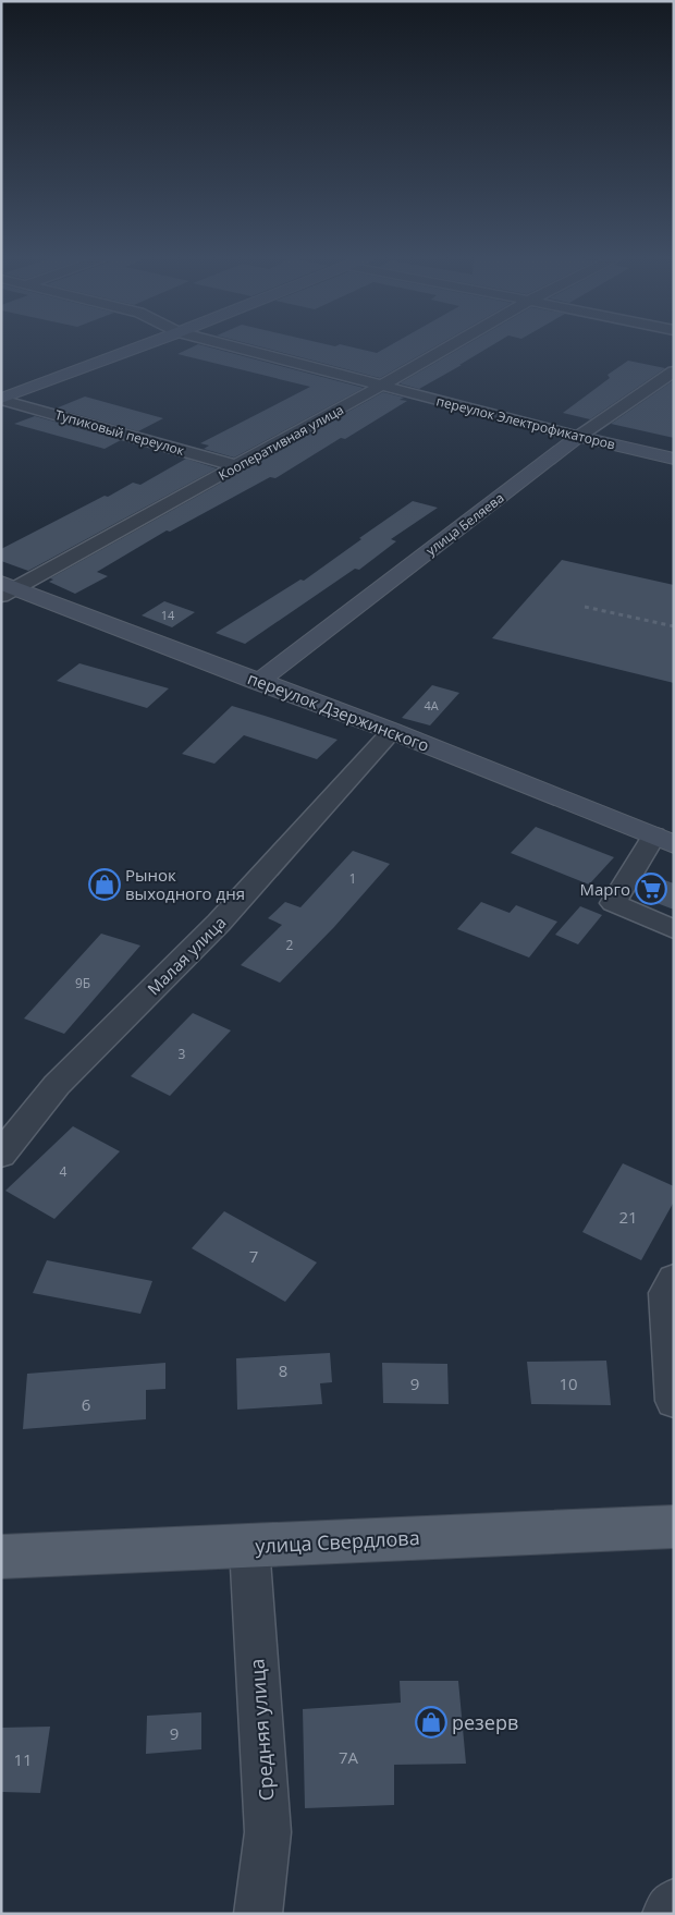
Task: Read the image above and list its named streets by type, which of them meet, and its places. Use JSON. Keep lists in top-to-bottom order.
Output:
{
  "streets": {
    "main road": ["улица Свердлова"],
    "street": [
      "переулок Электрофикаторов",
      "Тупиковый переулок",
      "Кооперативная улица",
      "улица Беляева",
      "переулок Дзержинского",
      "Малая улица",
      "Средняя улица"
    ]
  },
  "crossings": [
    ["переулок Электрофикаторов", "Кооперативная улица"],
    ["переулок Электрофикаторов", "улица Беляева"],
    ["Тупиковый переулок", "Кооперативная улица"],
    ["Кооперативная улица", "переулок Дзержинского"],
    ["улица Беляева", "переулок Дзержинского"],
    ["переулок Дзержинского", "Малая улица"],
    ["улица Свердлова", "Средняя улица"]
  ],
  "places": {
    "shop": ["Рынок выходного дня", "резерв"],
    "supermarket": ["Марго"]
  },
  "house_numbers": [
    "14",
    "4А",
    "1",
    "2",
    "9Б",
    "3",
    "4",
    "21",
    "7",
    "8",
    "9",
    "10",
    "6",
    "9",
    "7А",
    "11"
  ]
}
